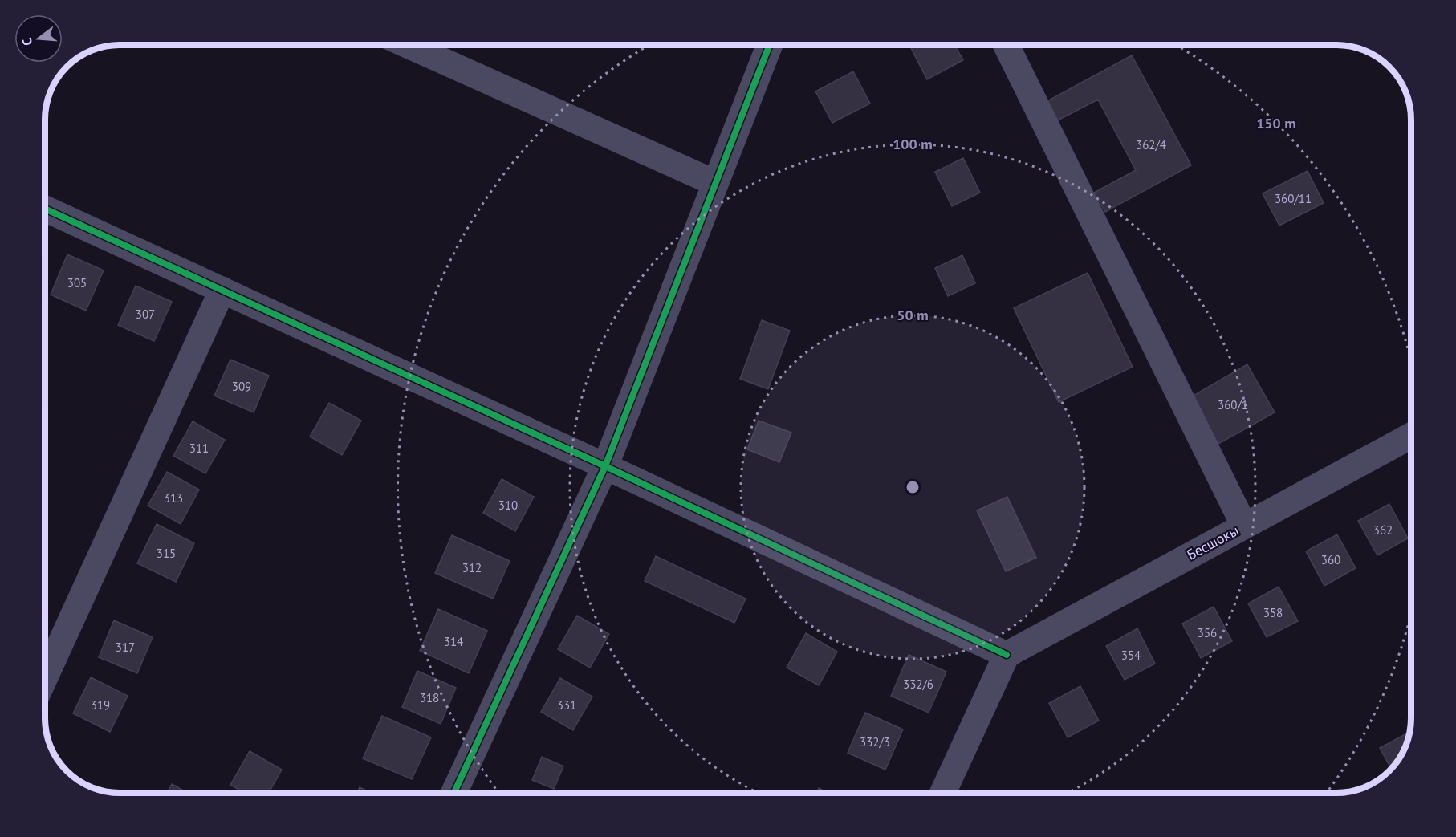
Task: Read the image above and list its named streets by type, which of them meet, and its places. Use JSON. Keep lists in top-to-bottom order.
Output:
{
  "streets": {
    "street": ["Бесшокы"]
  },
  "house_numbers": [
    "362/4",
    "360/11",
    "305",
    "307",
    "309",
    "360/1",
    "311",
    "313",
    "310",
    "362",
    "315",
    "360",
    "312",
    "358",
    "356",
    "314",
    "317",
    "354",
    "332/6",
    "318",
    "319",
    "331",
    "332/3"
  ],
  "north": "left",
  "rings": ["150 m", "100 m", "50 m"]
}
